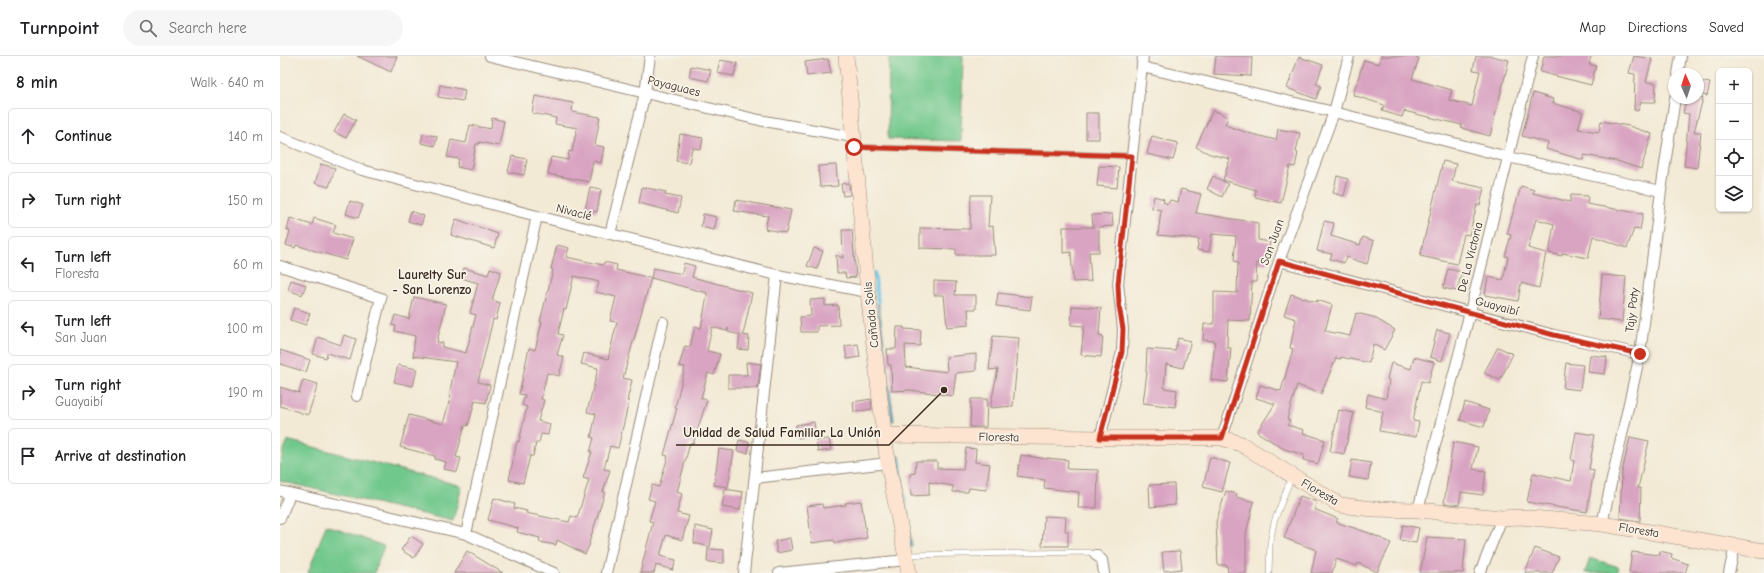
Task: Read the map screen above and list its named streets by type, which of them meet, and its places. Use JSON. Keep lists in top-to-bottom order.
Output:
{
  "streets": {
    "street": [
      "Payaguaes",
      "Nivaclé",
      "San Juan",
      "De La Victoria",
      "Guayaibí",
      "Tajy Poty",
      "Cañada Solis",
      "Floresta"
    ]
  },
  "crossings": [
    ["Payaguaes", "Cañada Solis"],
    ["Nivaclé", "Cañada Solis"],
    ["San Juan", "Guayaibí"],
    ["San Juan", "Floresta"],
    ["De La Victoria", "Guayaibí"],
    ["De La Victoria", "Floresta"],
    ["Guayaibí", "Tajy Poty"],
    ["Tajy Poty", "Floresta"],
    ["Cañada Solis", "Floresta"]
  ],
  "districts": ["Laurelty Sur - San Lorenzo"],
  "places": ["Unidad de Salud Familiar La Unión"],
  "north": "top",
  "page": {
    "header": "Turnpoint",
    "search": "Search here",
    "nav": ["Map", "Directions", "Saved"],
    "heading": ["8 min", "Walk · 640 m"],
    "map_buttons": ["+", "−"],
    "list": [
      ["Continue", "140 m"],
      ["Turn right", "150 m"],
      ["Turn left", "Floresta", "60 m"],
      ["Turn left", "San Juan", "100 m"],
      ["Turn right", "Guayaibí", "190 m"],
      "Arrive at destination"
    ]
  }
}
